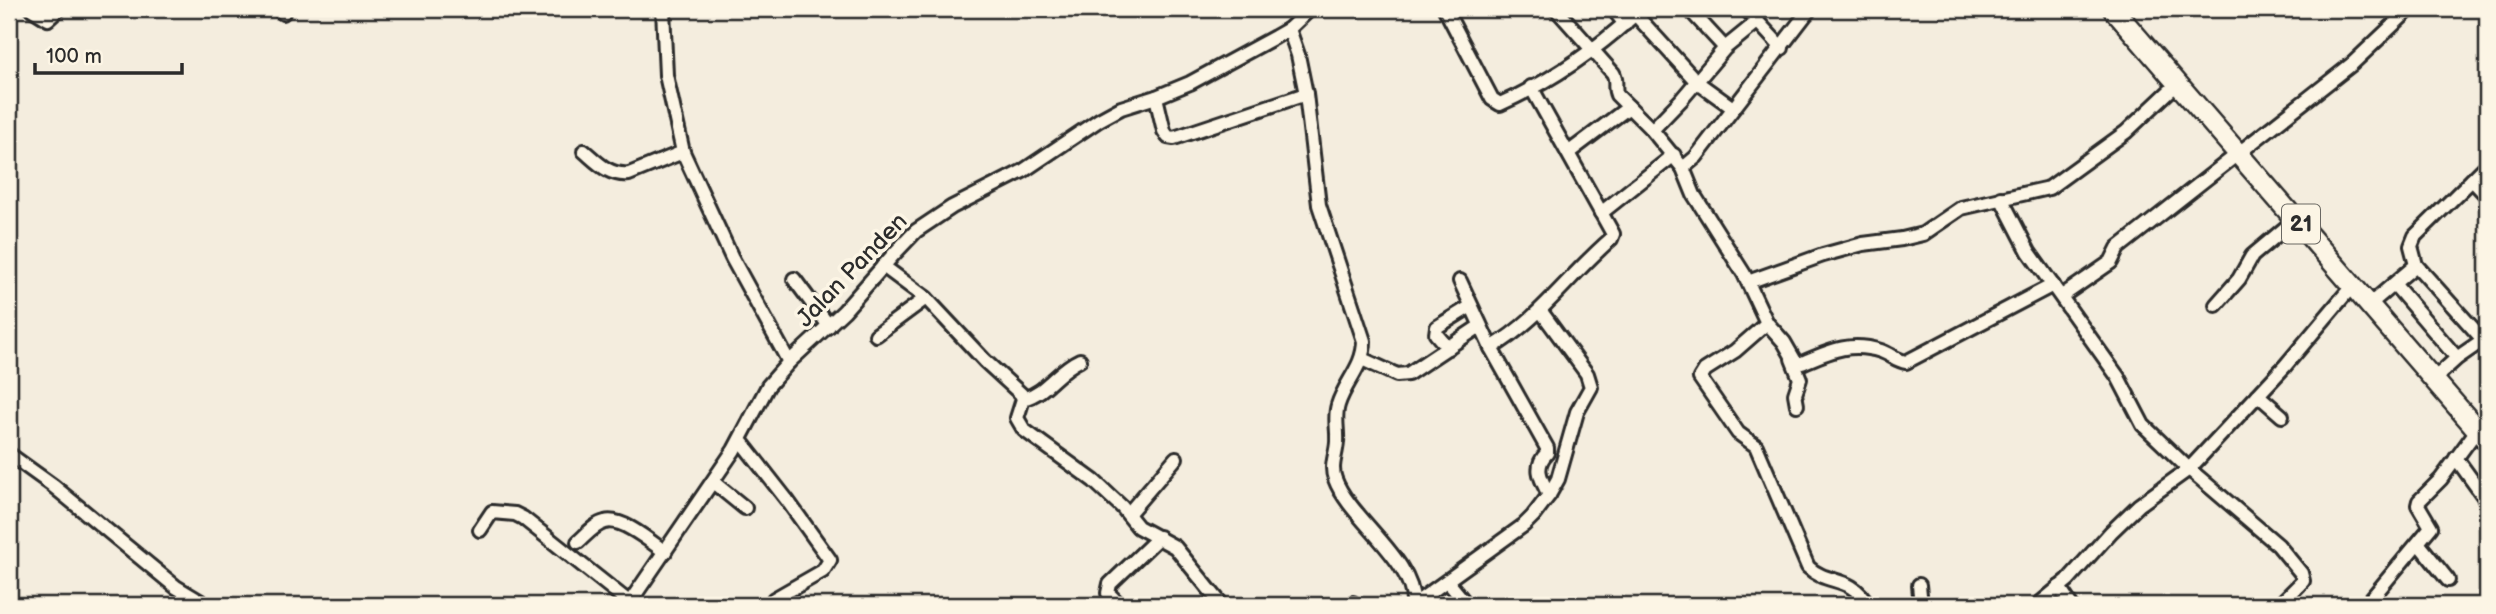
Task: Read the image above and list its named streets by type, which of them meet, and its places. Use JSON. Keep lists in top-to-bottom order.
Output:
{
  "streets": {
    "highway": ["21"],
    "street": ["Jalan Panden"]
  },
  "scale_bar": "100 m"
}
